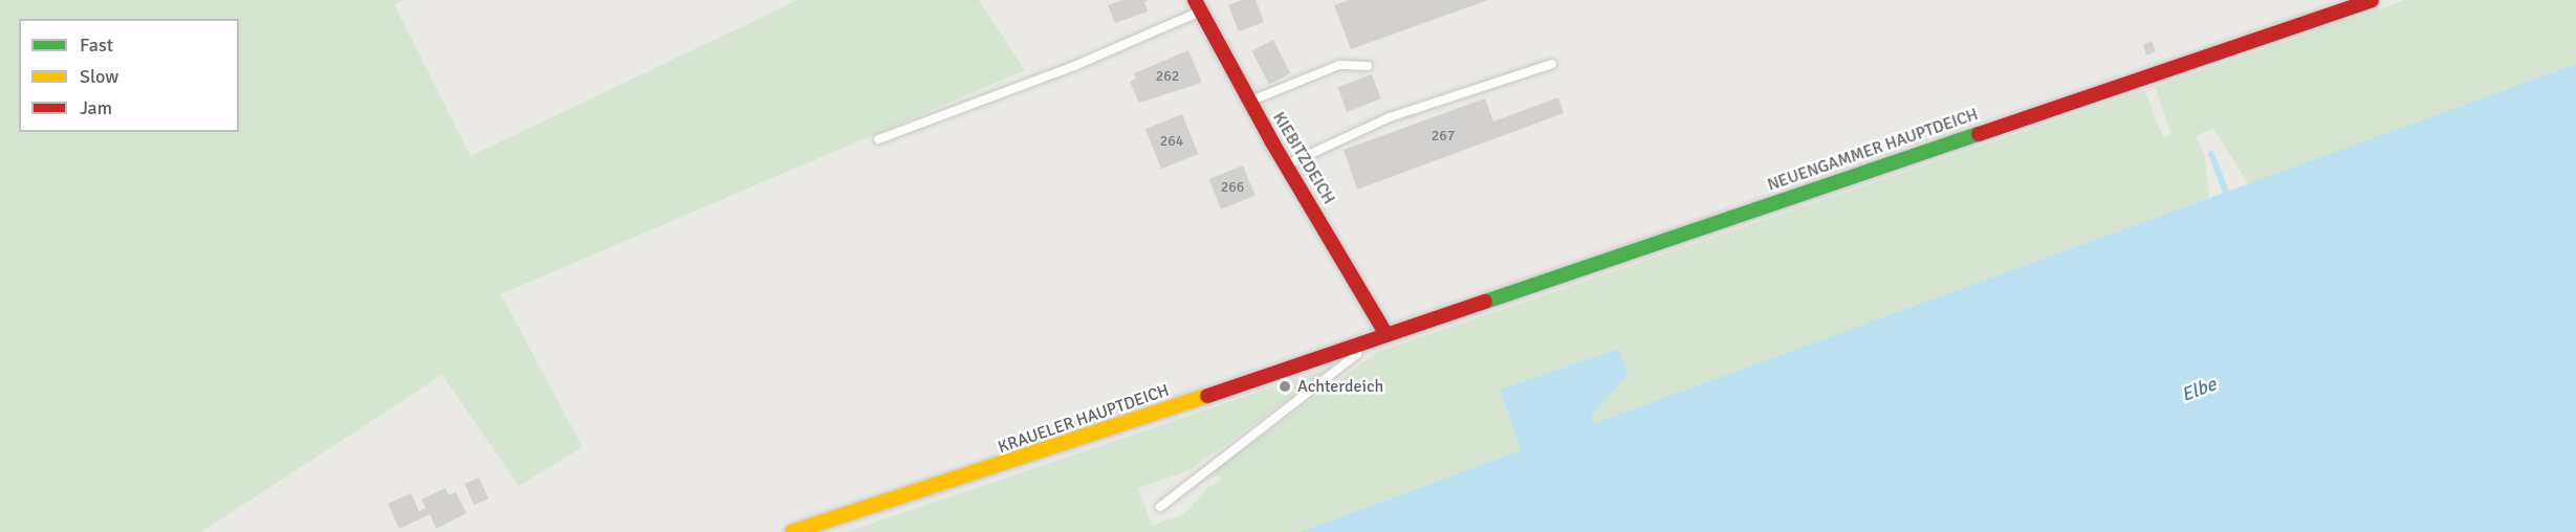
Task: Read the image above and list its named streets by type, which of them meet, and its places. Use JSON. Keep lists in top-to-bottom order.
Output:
{
  "streets": {
    "street": ["NEUENGAMMER HAUPTDEICH", "KIEBITZDEICH", "KRAUELER HAUPTDEICH"]
  },
  "crossings": [
    ["NEUENGAMMER HAUPTDEICH", "KIEBITZDEICH"],
    ["NEUENGAMMER HAUPTDEICH", "KRAUELER HAUPTDEICH"],
    ["KIEBITZDEICH", "KRAUELER HAUPTDEICH"]
  ],
  "water": ["Elbe"],
  "places": ["Achterdeich"],
  "house_numbers": [
    "262",
    "267",
    "264",
    "266"
  ],
  "legend": ["Fast", "Slow", "Jam"]
}
